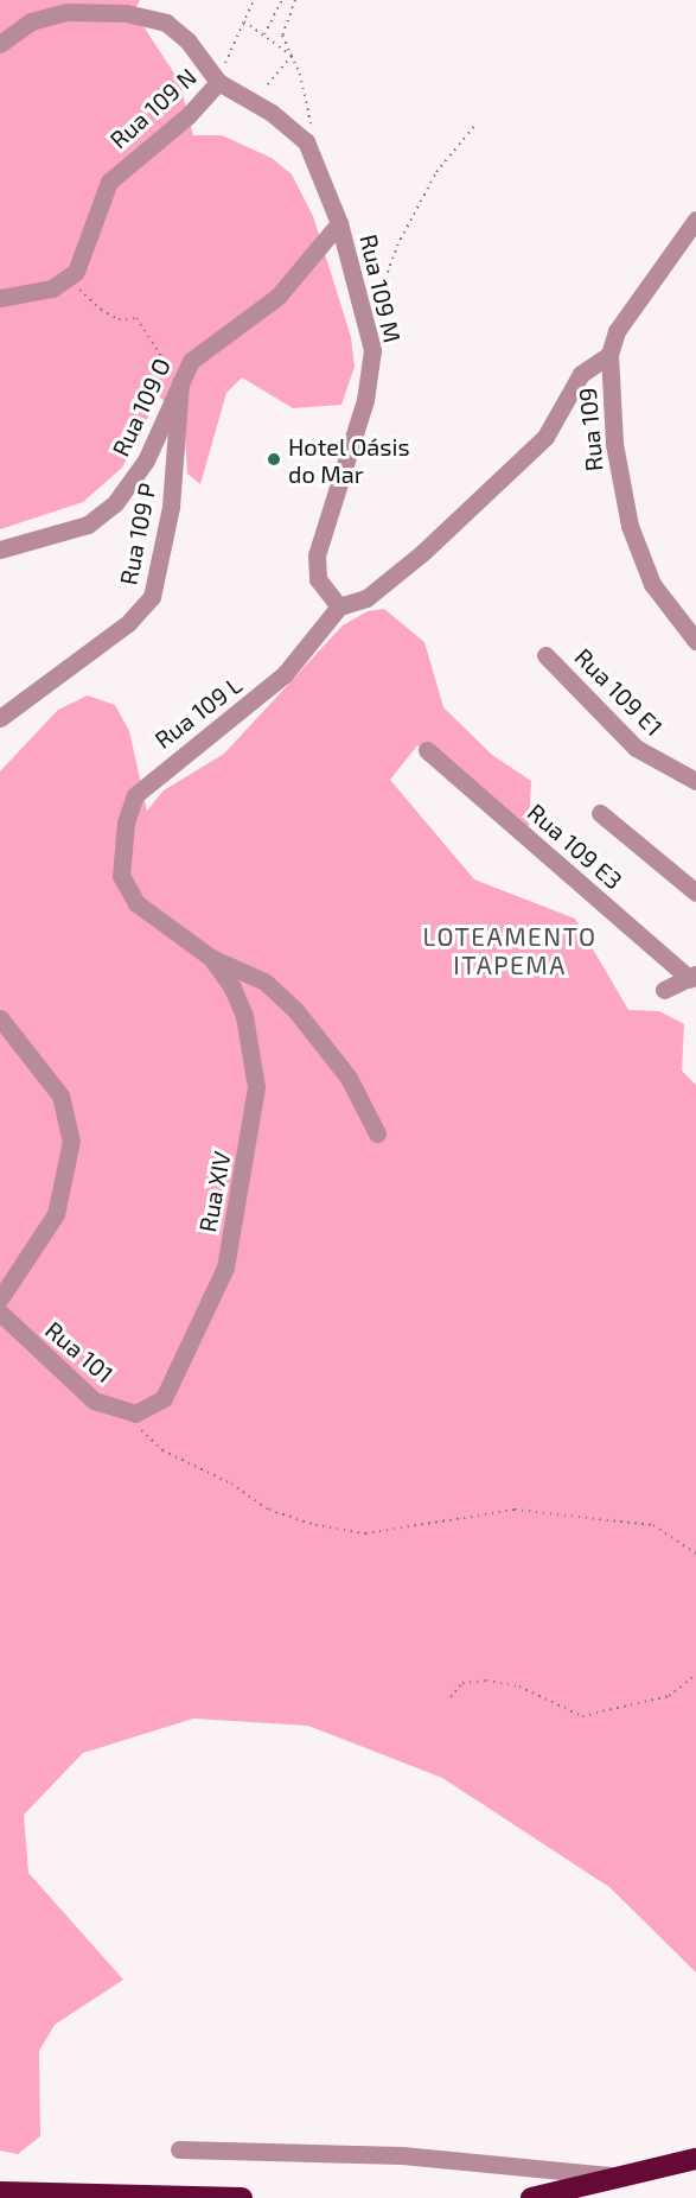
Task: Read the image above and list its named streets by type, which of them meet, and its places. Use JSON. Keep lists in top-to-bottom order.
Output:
{
  "streets": {
    "street": [
      "Rua 109 N",
      "Rua 109 M",
      "Rua 109 O",
      "Rua 109",
      "Rua 109 P",
      "Rua 109 E1",
      "Rua 109 L",
      "Rua 109 E3",
      "Rua XIV",
      "Rua 101"
    ]
  },
  "crossings": [
    ["Rua 109 N", "Rua 109 M"],
    ["Rua 109 N", "Rua 109 O"],
    ["Rua 109 M", "Rua 109 O"],
    ["Rua 109 M", "Rua 109 L"],
    ["Rua 109 O", "Rua 109 P"],
    ["Rua 109", "Rua 109 L"],
    ["Rua 109 L", "Rua XIV"],
    ["Rua XIV", "Rua 101"]
  ],
  "districts": ["LOTEAMENTO ITAPEMA"],
  "places": ["Hotel Oásis do Mar"]
}
